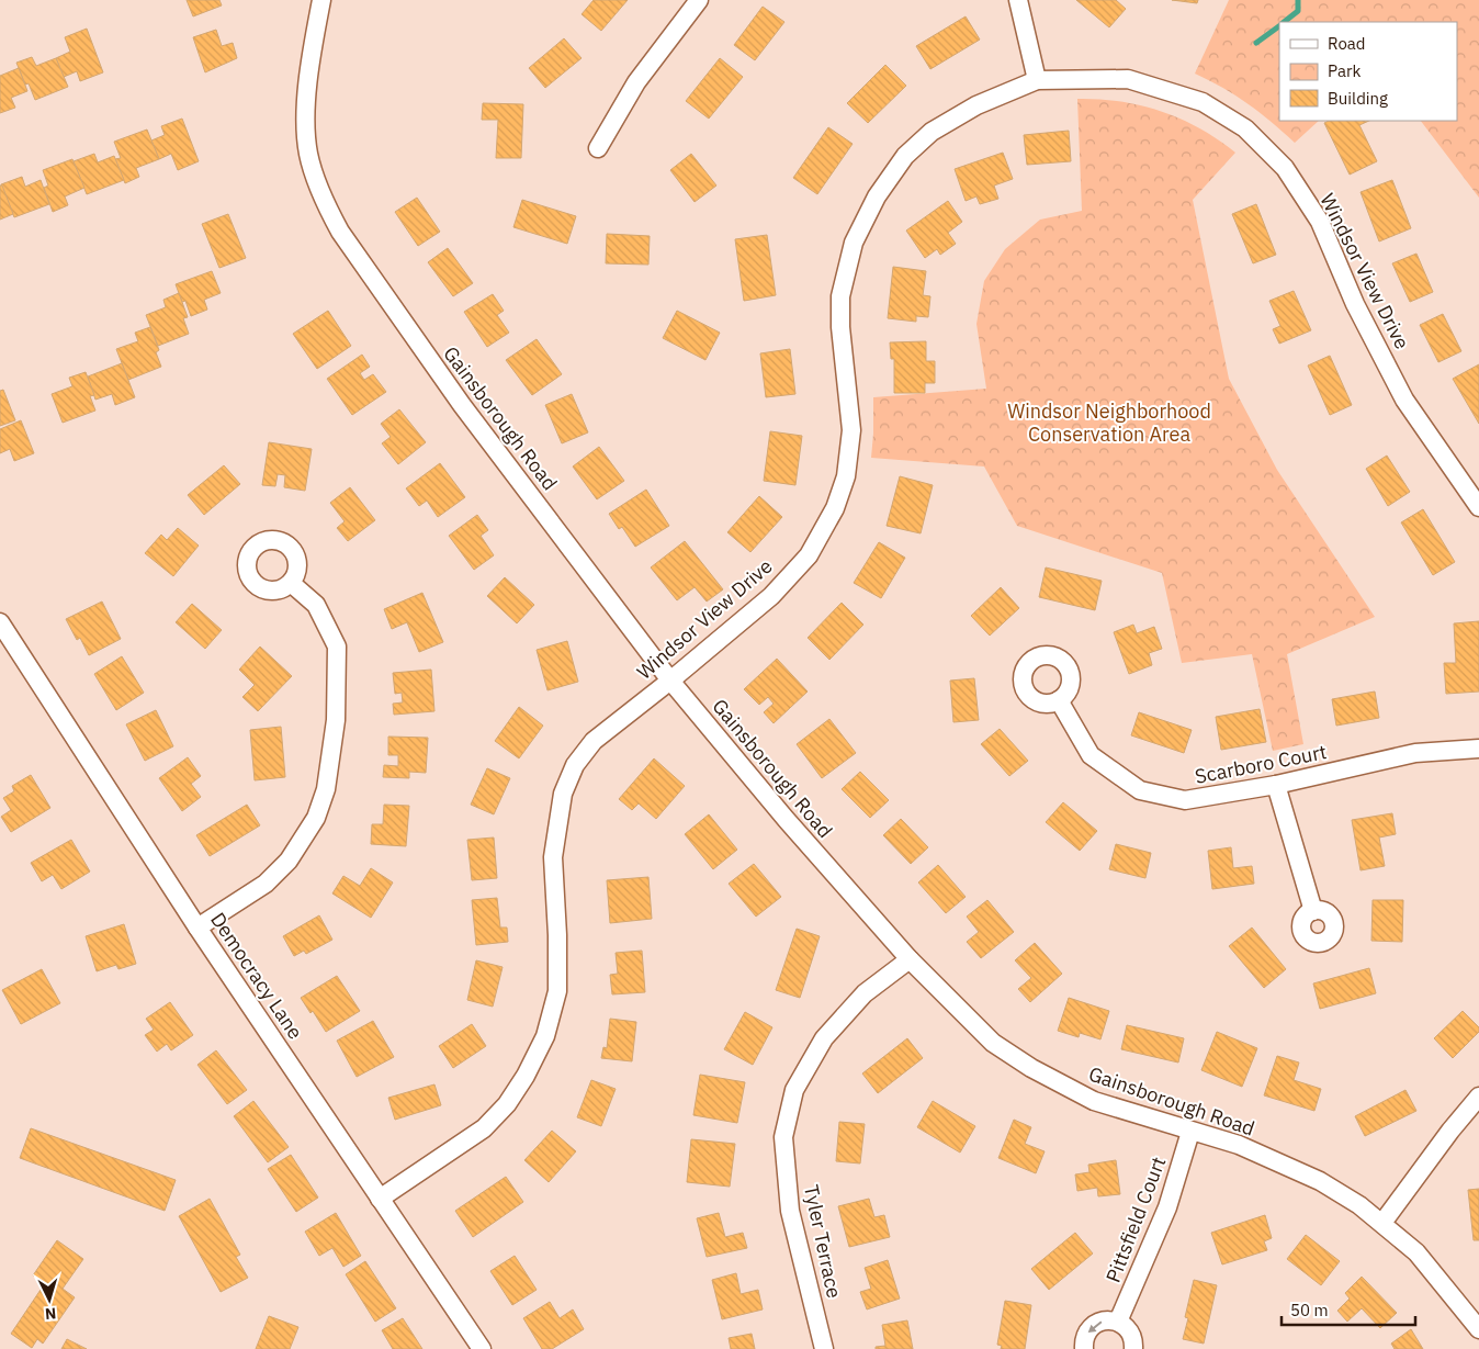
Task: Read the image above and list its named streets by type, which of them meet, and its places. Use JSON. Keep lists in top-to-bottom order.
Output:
{
  "streets": {
    "street": [
      "Windsor View Drive",
      "Gainsborough Road",
      "Scarboro Court",
      "Democracy Lane",
      "Pittsfield Court",
      "Tyler Terrace"
    ]
  },
  "crossings": [
    ["Windsor View Drive", "Gainsborough Road"],
    ["Windsor View Drive", "Democracy Lane"],
    ["Gainsborough Road", "Pittsfield Court"],
    ["Gainsborough Road", "Tyler Terrace"]
  ],
  "parks": ["Windsor Neighborhood Conservation Area"],
  "legend": ["Road", "Park", "Building"],
  "scale_bar": "50 m",
  "north": "bottom"
}
